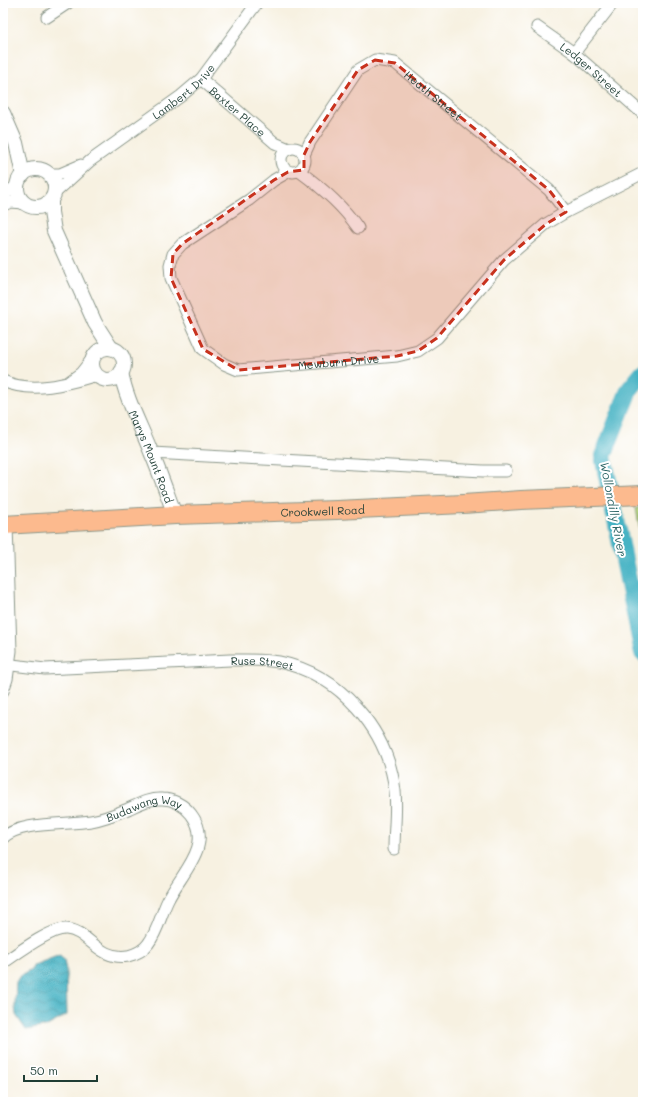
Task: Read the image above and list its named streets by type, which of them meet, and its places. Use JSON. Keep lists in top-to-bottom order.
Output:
{
  "streets": {
    "main road": ["Crookwell Road"],
    "street": [
      "Ledger Street",
      "Lambert Drive",
      "Heath Street",
      "Baxter Place",
      "Mewburn Drive",
      "Marys Mount Road",
      "Ruse Street",
      "Budawang Way"
    ]
  },
  "crossings": [
    ["Lambert Drive", "Baxter Place"],
    ["Heath Street", "Baxter Place"],
    ["Heath Street", "Mewburn Drive"],
    ["Baxter Place", "Mewburn Drive"],
    ["Marys Mount Road", "Crookwell Road"]
  ],
  "water": ["Wollondilly River"],
  "scale_bar": "50 m"
}
